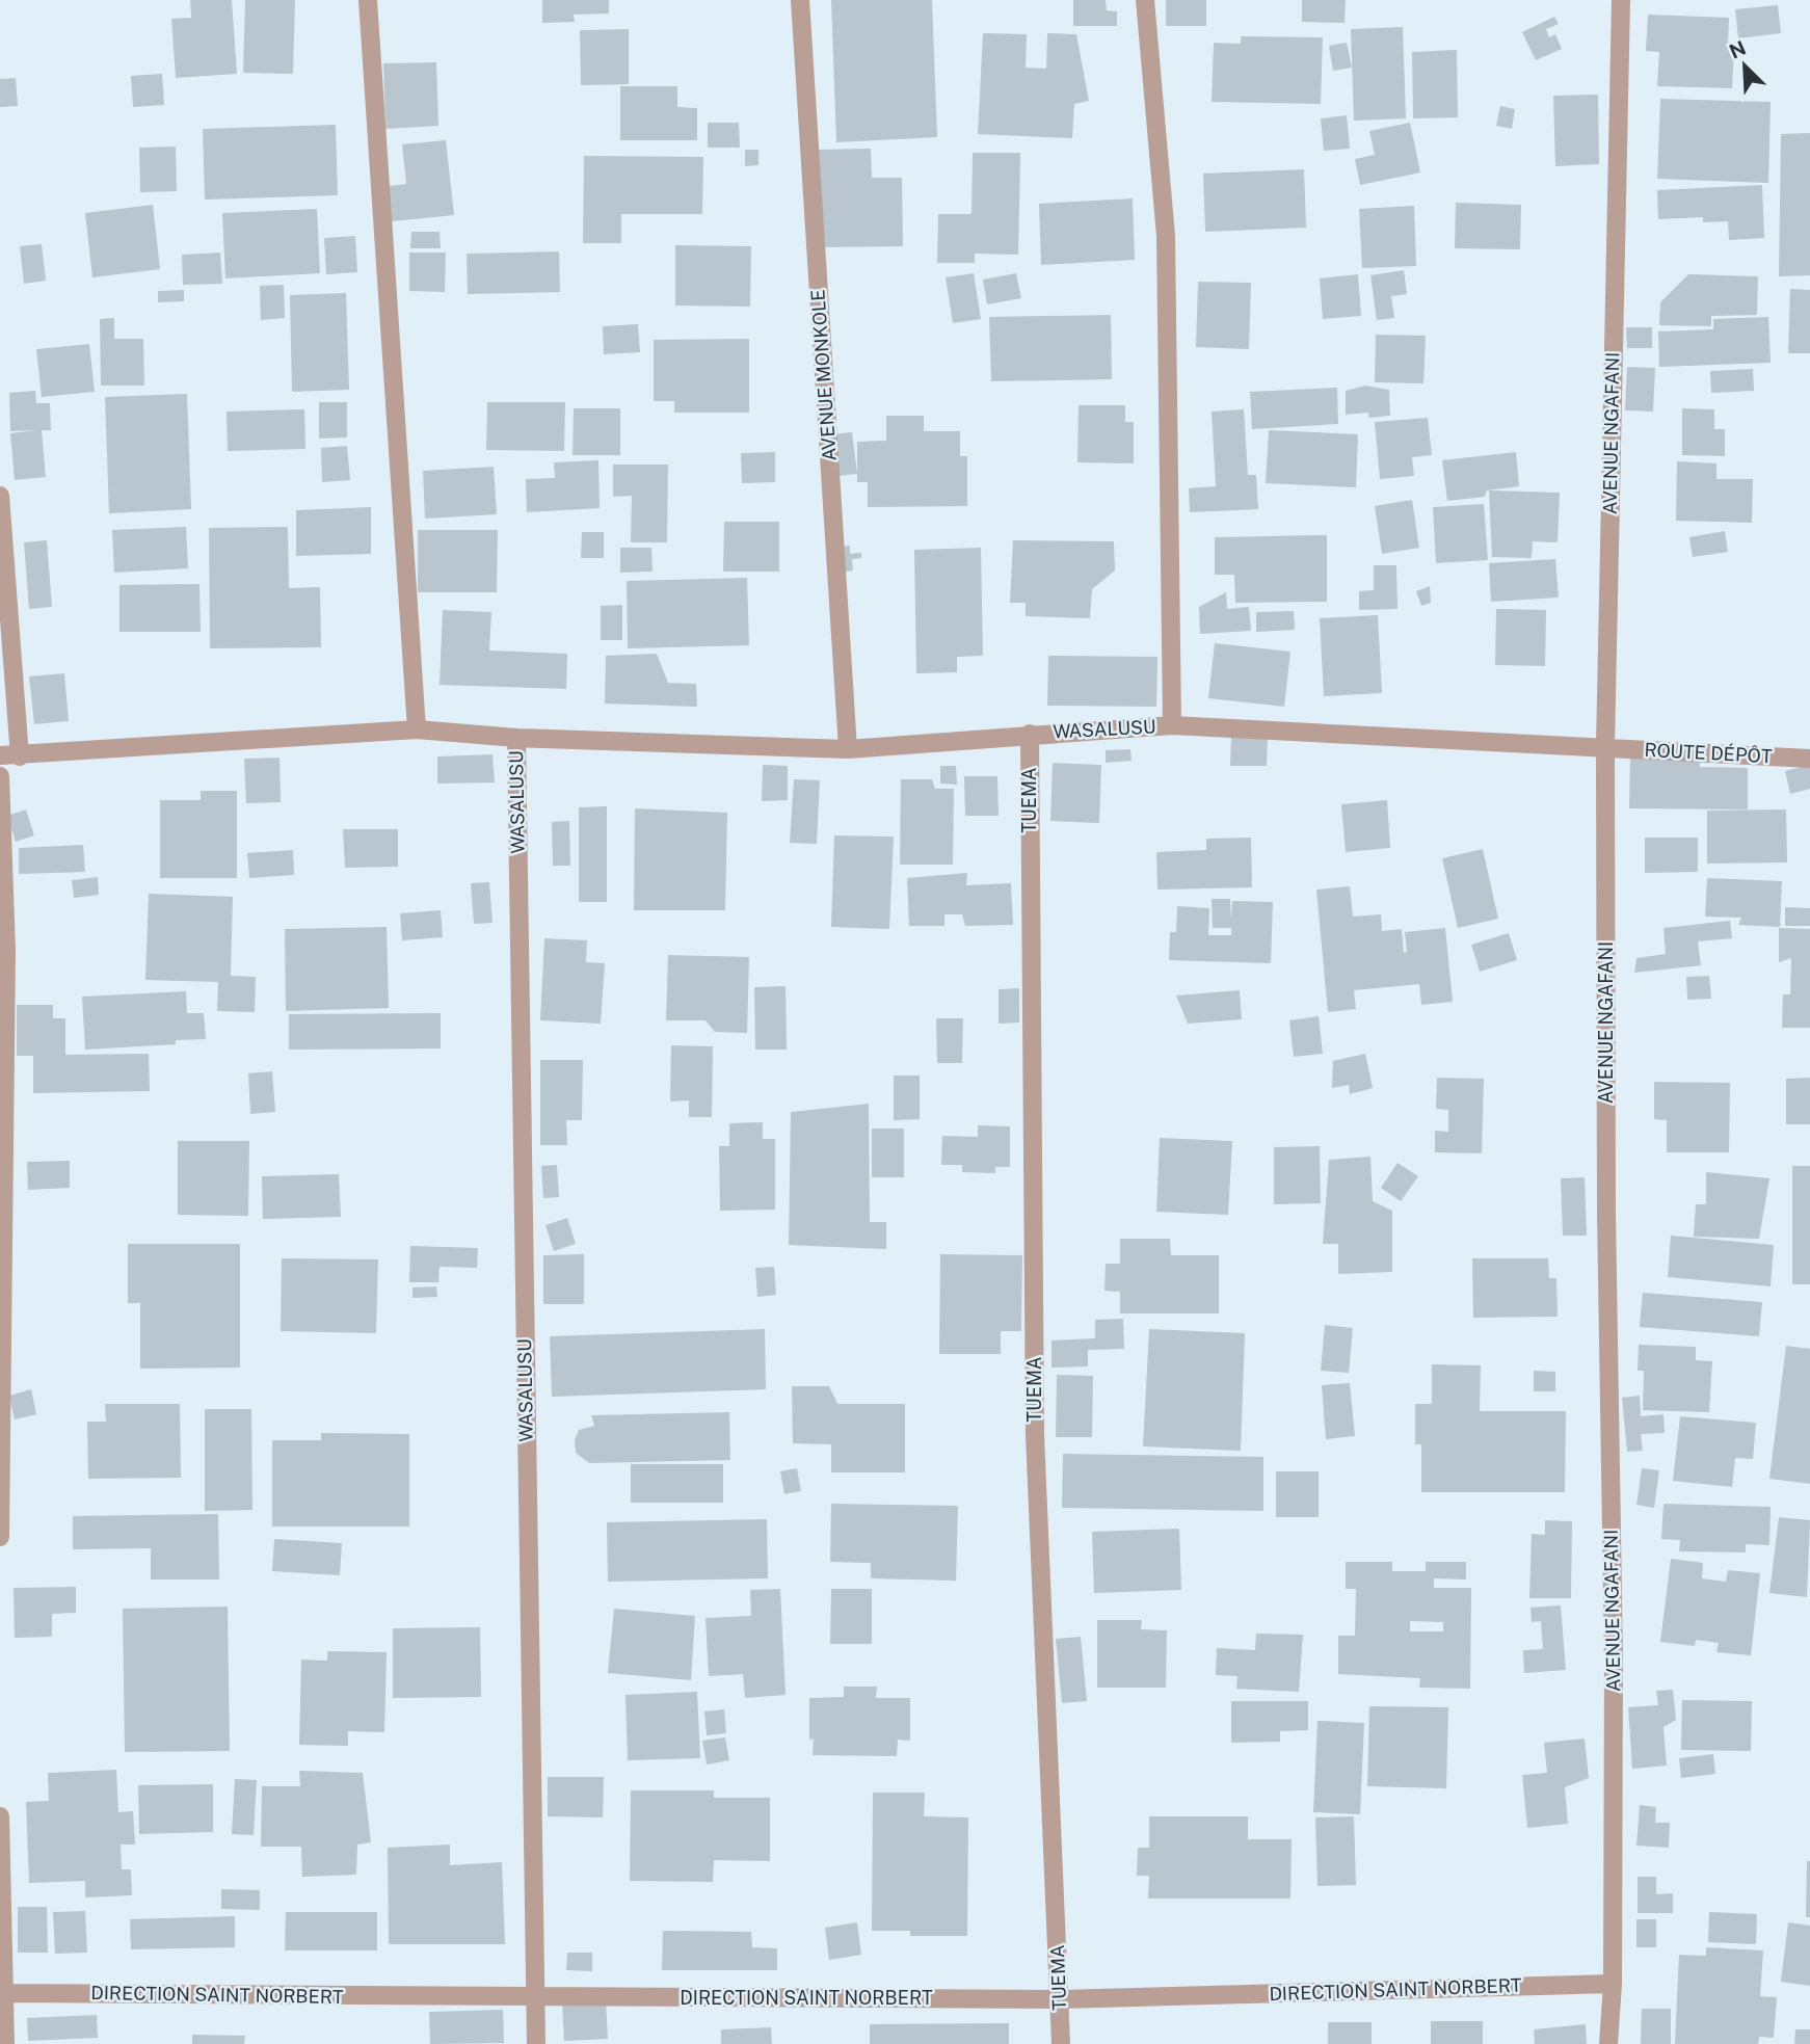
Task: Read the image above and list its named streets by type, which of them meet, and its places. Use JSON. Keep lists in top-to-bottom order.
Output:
{
  "streets": {
    "street": [
      "AVENUE MONKOLE",
      "AVENUE NGAFANI",
      "WASALUSU",
      "ROUTE DÉPÔT",
      "TUEMA",
      "DIRECTION SAINT NORBERT"
    ]
  },
  "crossings": [
    ["AVENUE MONKOLE", "WASALUSU"],
    ["AVENUE NGAFANI", "WASALUSU"],
    ["AVENUE NGAFANI", "ROUTE DÉPÔT"],
    ["AVENUE NGAFANI", "DIRECTION SAINT NORBERT"],
    ["WASALUSU", "ROUTE DÉPÔT"],
    ["WASALUSU", "TUEMA"],
    ["WASALUSU", "DIRECTION SAINT NORBERT"],
    ["TUEMA", "DIRECTION SAINT NORBERT"]
  ],
  "north": "top left"
}
